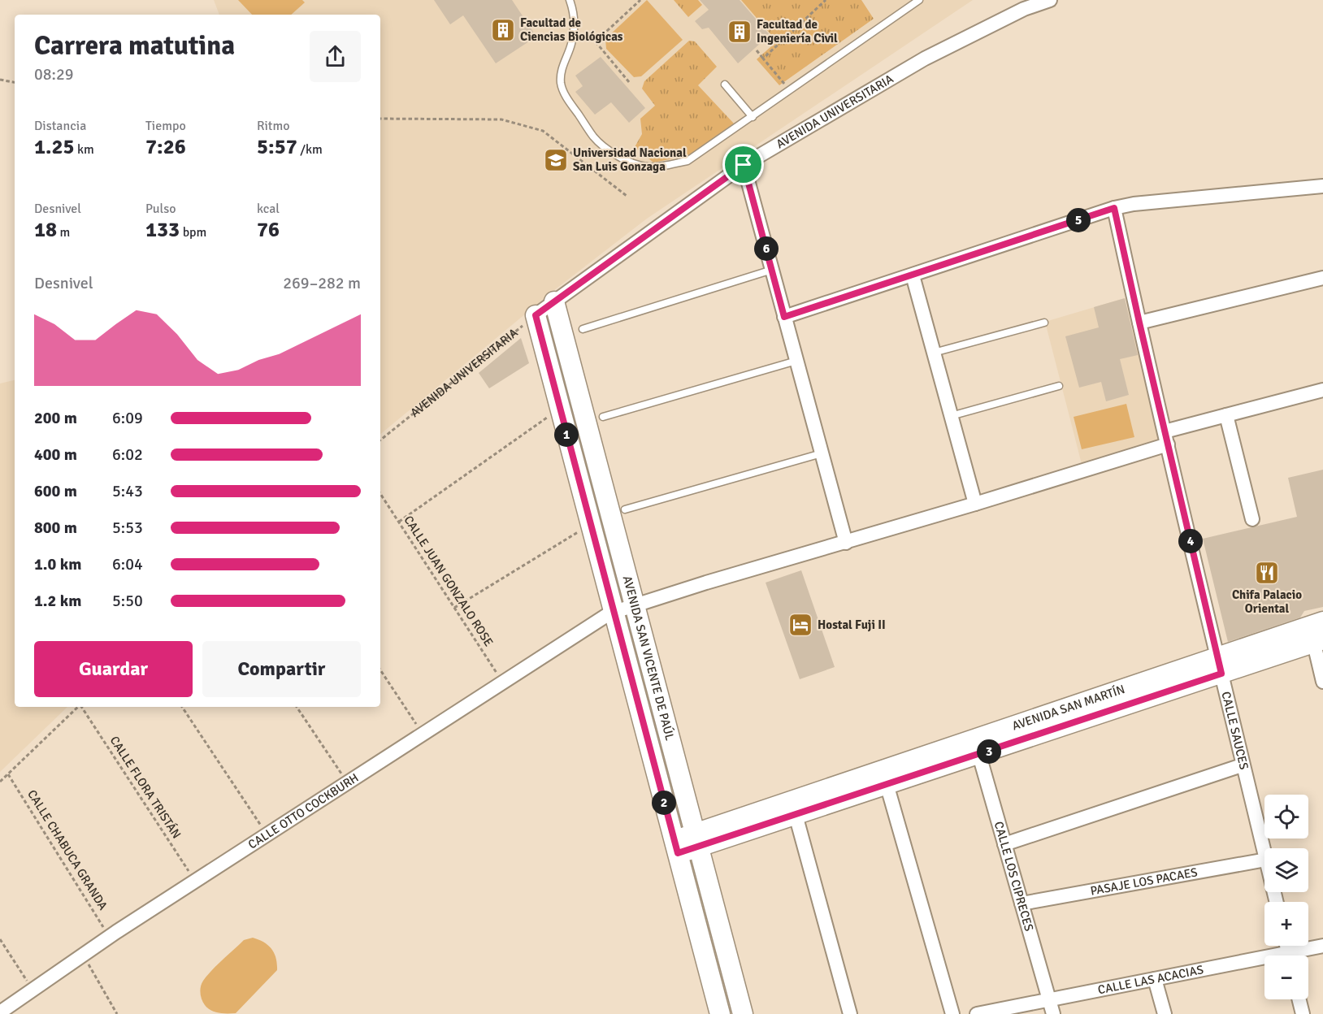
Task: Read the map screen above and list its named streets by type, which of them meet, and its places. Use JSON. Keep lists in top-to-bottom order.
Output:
{
  "streets": {
    "street": [
      "AVENIDA UNIVERSITARIA",
      "AVENIDA SAN VICENTE DE PAÚL",
      "AVENIDA SAN MARTÍN",
      "CALLE SAUCES",
      "CALLE OTTO COCKBURH",
      "CALLE LOS CIPRECES",
      "PASAJE LOS PACAES",
      "CALLE LAS ACACIAS"
    ],
    "path": ["CALLE JUAN GONZALO ROSE", "CALLE FLORA TRISTÁN", "CALLE CHABUCA GRANDA"]
  },
  "crossings": [
    ["AVENIDA UNIVERSITARIA", "AVENIDA SAN VICENTE DE PAÚL"],
    ["CALLE JUAN GONZALO ROSE", "CALLE OTTO COCKBURH"],
    ["AVENIDA SAN VICENTE DE PAÚL", "AVENIDA SAN MARTÍN"],
    ["AVENIDA SAN MARTÍN", "CALLE SAUCES"],
    ["AVENIDA SAN MARTÍN", "CALLE LOS CIPRECES"],
    ["CALLE SAUCES", "CALLE OTTO COCKBURH"],
    ["CALLE FLORA TRISTÁN", "CALLE OTTO COCKBURH"],
    ["CALLE OTTO COCKBURH", "CALLE CHABUCA GRANDA"],
    ["CALLE LOS CIPRECES", "PASAJE LOS PACAES"],
    ["CALLE LOS CIPRECES", "CALLE LAS ACACIAS"]
  ],
  "places": {
    "building": ["Facultad de Ciencias Biológicas", "Facultad de Ingeniería Civil"],
    "school or university": ["Universidad Nacional San Luis Gonzaga"],
    "restaurant": ["Chifa Palacio Oriental"],
    "hotel": ["Hostal Fuji II"]
  },
  "page": {
    "heading": ["Carrera matutina", "08:29"],
    "stats": [
      ["Distancia", "1.25 km"],
      ["Tiempo", "7:26"],
      ["Ritmo", "5:57 /km"],
      ["Desnivel", "18 m"],
      ["Pulso", "133 bpm"],
      ["kcal", "76"]
    ],
    "pins": [
      "5",
      "6",
      "1",
      "4",
      "3",
      "2"
    ],
    "chart": ["Desnivel", "269–282 m"],
    "list": [
      {
        "name": "200 m",
        "note": "6:09"
      },
      {
        "name": "400 m",
        "note": "6:02"
      },
      {
        "name": "600 m",
        "note": "5:43"
      },
      {
        "name": "800 m",
        "note": "5:53"
      },
      {
        "name": "1.0 km",
        "note": "6:04"
      },
      {
        "name": "1.2 km",
        "note": "5:50"
      }
    ],
    "buttons": ["Guardar", "Compartir"],
    "map_buttons": ["+", "−"]
  }
}
